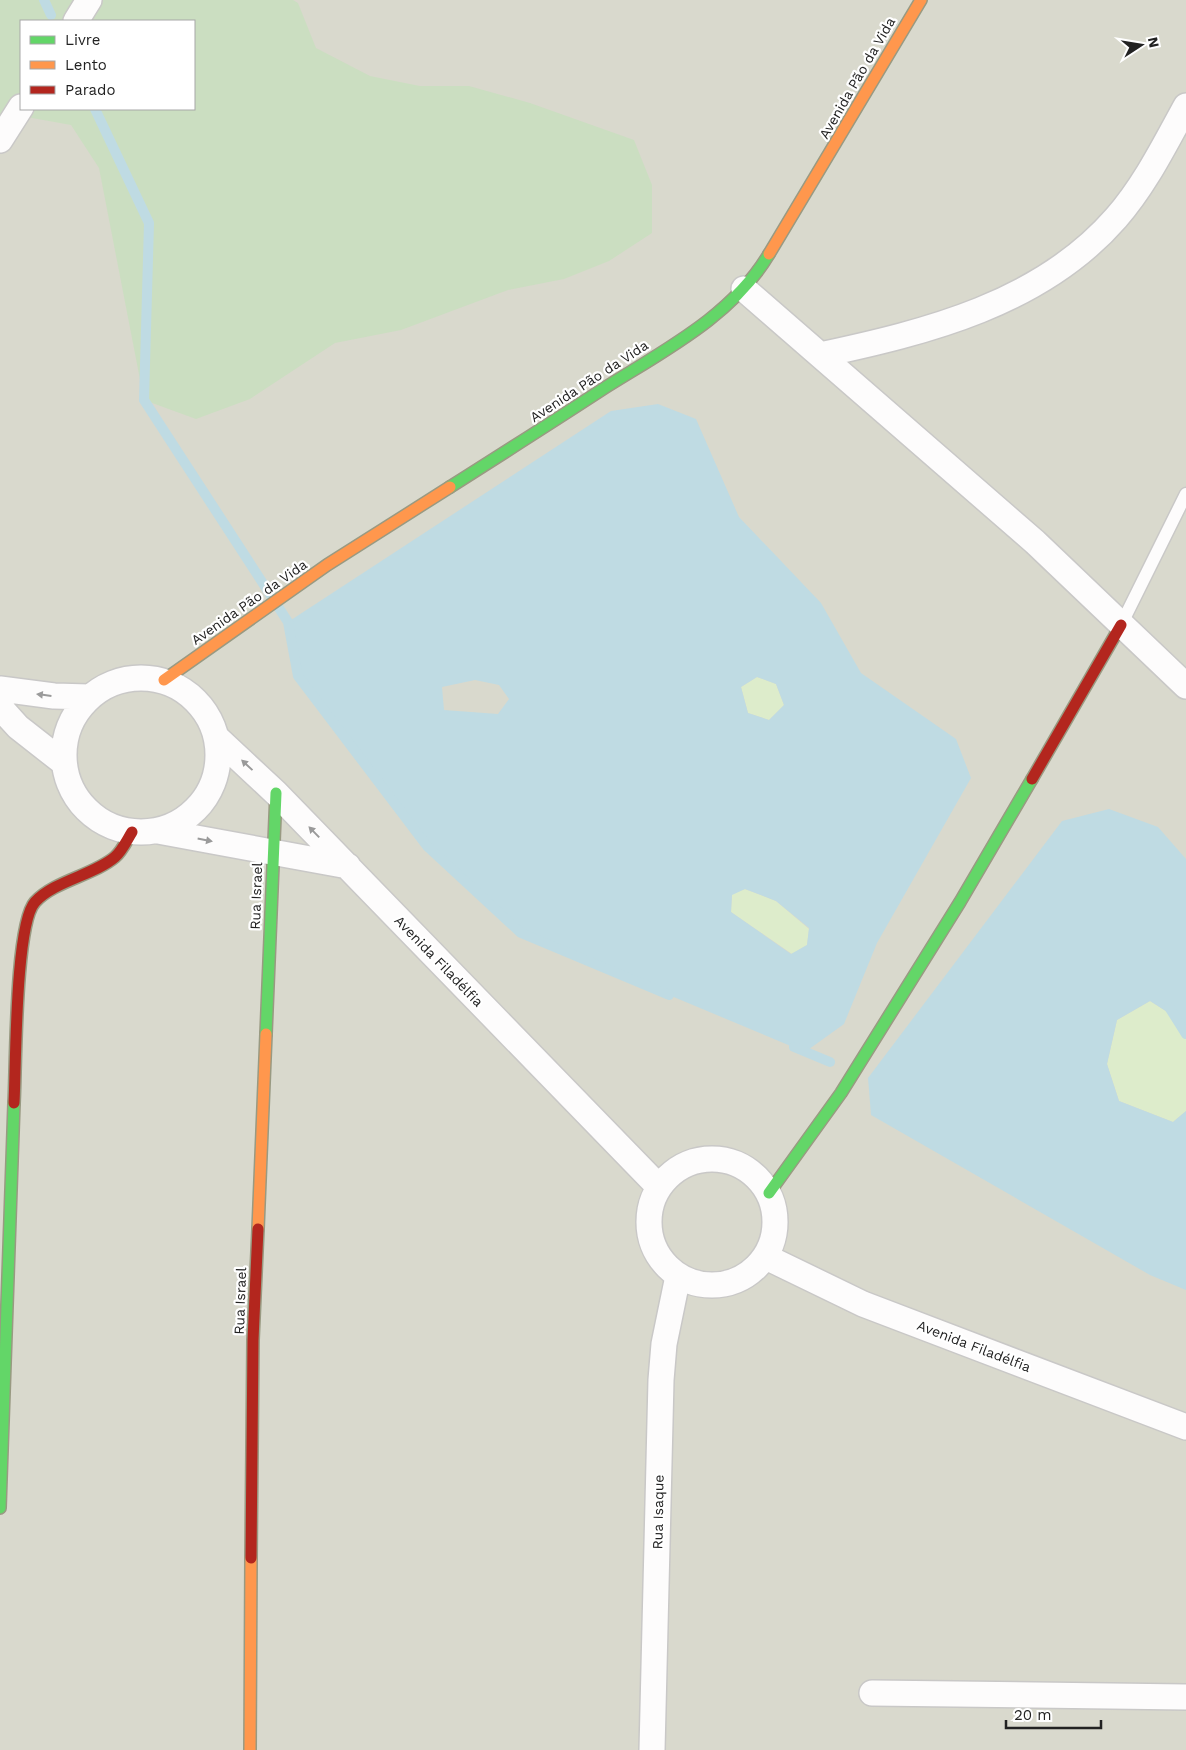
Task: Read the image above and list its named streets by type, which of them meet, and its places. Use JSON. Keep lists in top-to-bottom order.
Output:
{
  "streets": {
    "street": [
      "Avenida Pão da Vida",
      "Rua Israel",
      "Avenida Filadélfia",
      "Rua Isaque"
    ]
  },
  "crossings": [
    ["Avenida Pão da Vida", "Avenida Filadélfia"],
    ["Rua Israel", "Avenida Filadélfia"],
    ["Avenida Filadélfia", "Rua Isaque"]
  ],
  "legend": ["Livre", "Lento", "Parado"],
  "scale_bar": "20 m",
  "north": "right"
}
